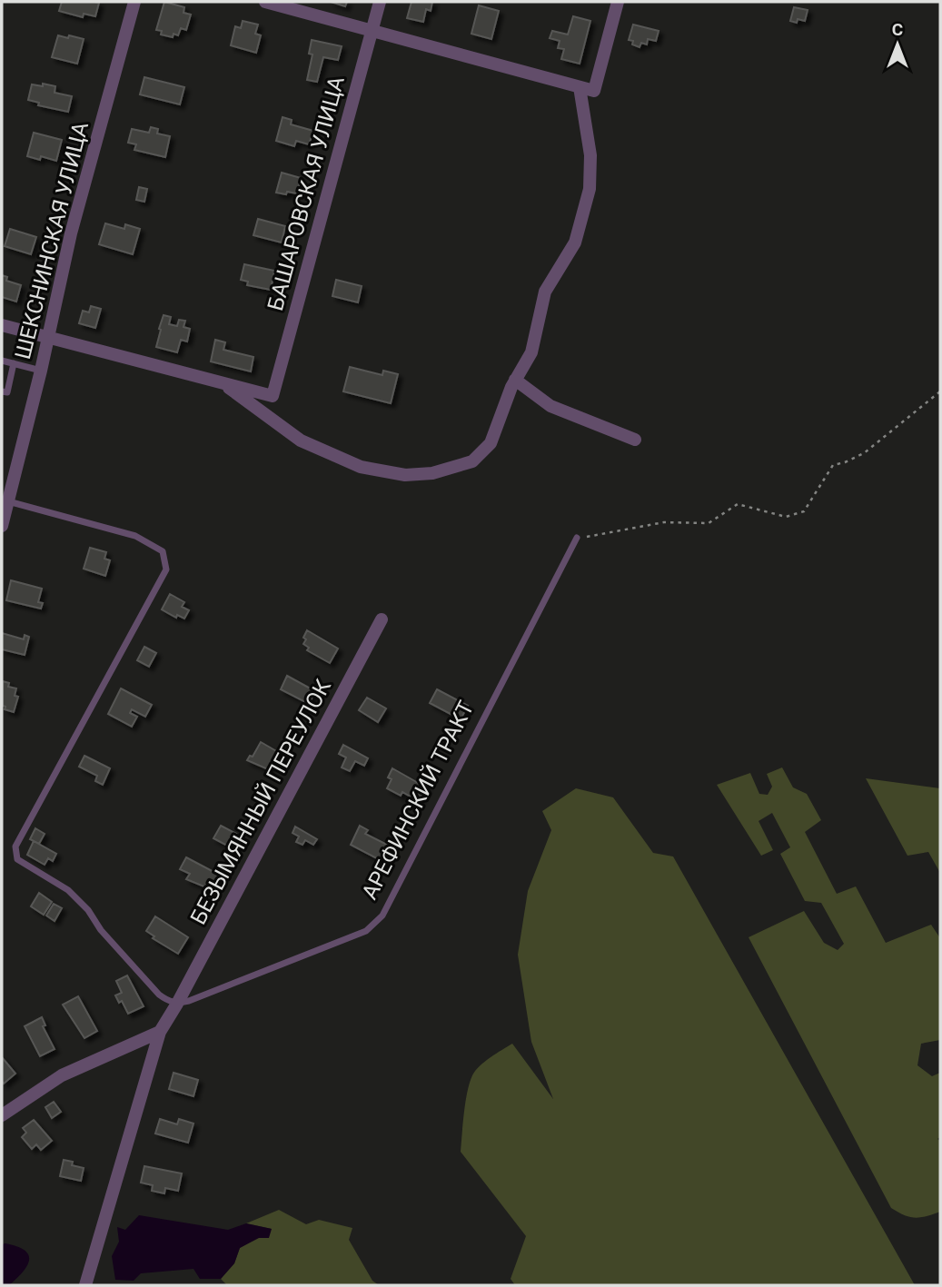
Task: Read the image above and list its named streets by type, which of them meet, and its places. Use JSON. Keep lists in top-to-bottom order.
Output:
{
  "streets": {
    "street": ["БАШАРОВСКАЯ УЛИЦА", "ШЕКСНИНСКАЯ УЛИЦА", "БЕЗЫМЯННЫЙ ПЕРЕУЛОК"],
    "lane": ["АРЕФИНСКИЙ ТРАКТ"]
  },
  "crossings": [
    ["АРЕФИНСКИЙ ТРАКТ", "БЕЗЫМЯННЫЙ ПЕРЕУЛОК"]
  ],
  "north": "top"
}
